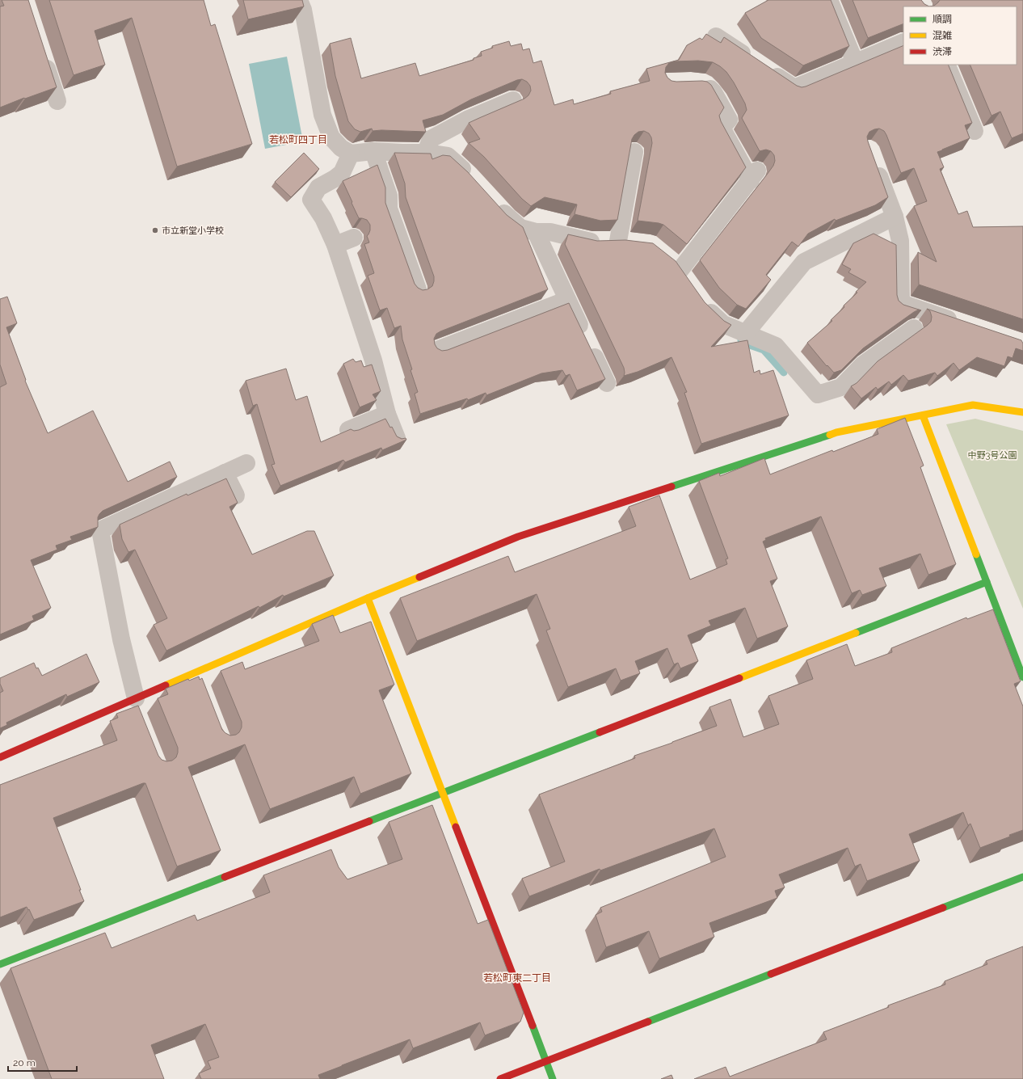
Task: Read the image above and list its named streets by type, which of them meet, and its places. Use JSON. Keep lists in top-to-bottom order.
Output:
{
  "districts": ["若松町四丁目", "若松町東二丁目"],
  "parks": ["中野3号公園"],
  "places": ["市立新堂小学校"],
  "legend": ["順調", "混雑", "渋滞"],
  "scale_bar": "20 m"
}
